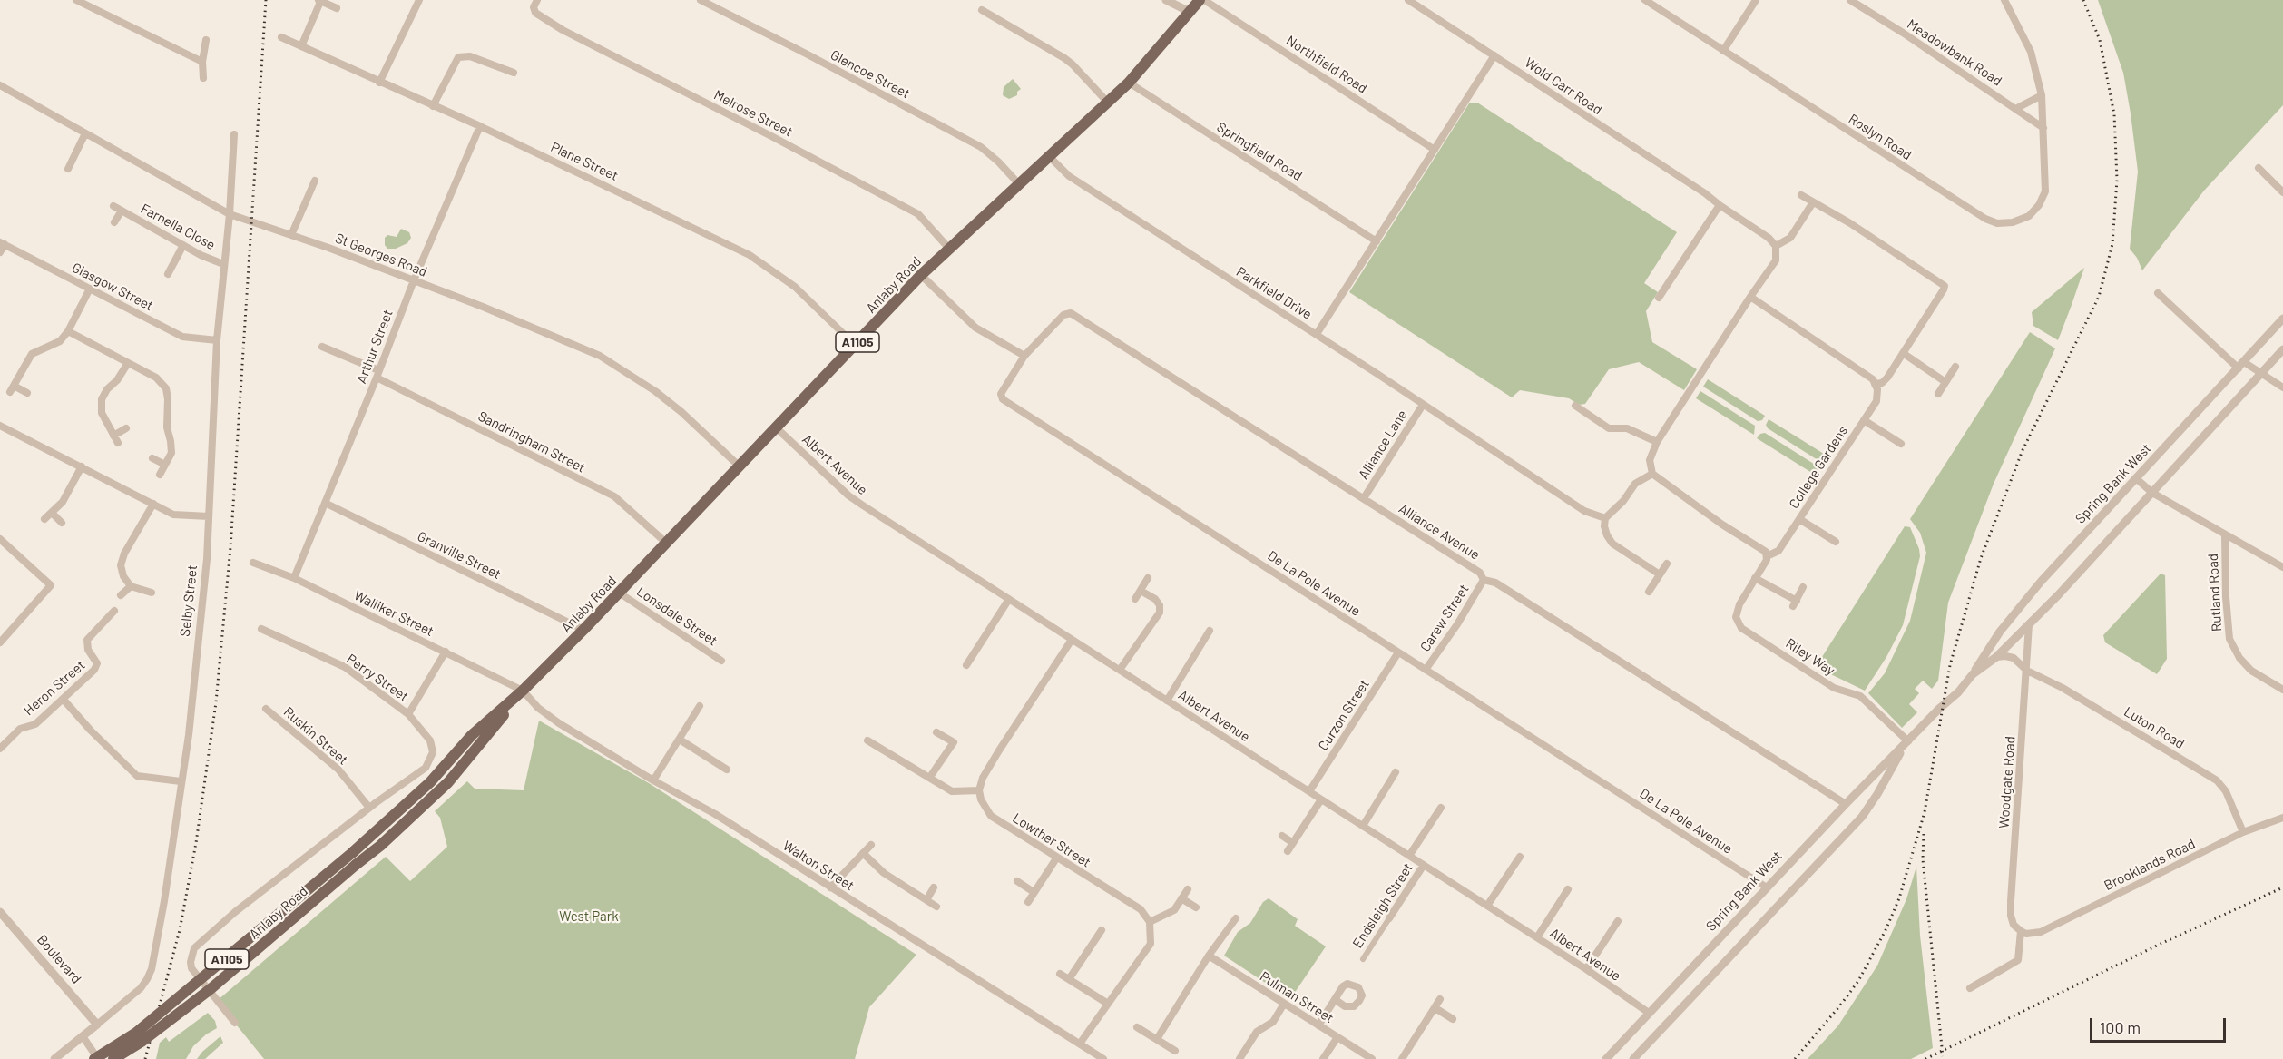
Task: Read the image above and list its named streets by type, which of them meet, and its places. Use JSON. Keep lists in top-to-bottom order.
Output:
{
  "streets": {
    "main road": ["Anlaby Road", "A1105"],
    "street": [
      "Meadowbank Road",
      "Northfield Road",
      "Glencoe Street",
      "Wold Carr Road",
      "Melrose Street",
      "Roslyn Road",
      "Springfield Road",
      "Plane Street",
      "Farnella Close",
      "St Georges Road",
      "Glasgow Street",
      "Parkfield Drive",
      "Arthur Street",
      "Sandringham Street",
      "Alliance Lane",
      "Albert Avenue",
      "College Gardens",
      "Spring Bank West",
      "Alliance Avenue",
      "Granville Street",
      "De La Pole Avenue",
      "Rutland Road",
      "Selby Street",
      "Walliker Street",
      "Lonsdale Street",
      "Carew Street",
      "Riley Way",
      "Perry Street",
      "Heron Street",
      "Curzon Street",
      "Luton Road",
      "Ruskin Street",
      "Woodgate Road",
      "Lowther Street",
      "Brooklands Road",
      "Walton Street",
      "Endsleigh Street",
      "Boulevard",
      "Pulman Street"
    ]
  },
  "crossings": [
    ["Meadowbank Road", "Roslyn Road"],
    ["Glencoe Street", "Anlaby Road"],
    ["Melrose Street", "Anlaby Road"],
    ["Springfield Road", "Anlaby Road"],
    ["Plane Street", "Anlaby Road"],
    ["Plane Street", "Arthur Street"],
    ["Farnella Close", "Selby Street"],
    ["St Georges Road", "Anlaby Road"],
    ["St Georges Road", "Arthur Street"],
    ["St Georges Road", "Selby Street"],
    ["Anlaby Road", "Parkfield Drive"],
    ["Anlaby Road", "Sandringham Street"],
    ["Anlaby Road", "Albert Avenue"],
    ["Anlaby Road", "Granville Street"],
    ["Anlaby Road", "Walliker Street"],
    ["Anlaby Road", "Lonsdale Street"],
    ["Anlaby Road", "Perry Street"],
    ["Anlaby Road", "Ruskin Street"],
    ["Anlaby Road", "Walton Street"],
    ["Glasgow Street", "Selby Street"],
    ["Parkfield Drive", "Alliance Lane"],
    ["Arthur Street", "Sandringham Street"],
    ["Arthur Street", "Granville Street"],
    ["Arthur Street", "Walliker Street"],
    ["Alliance Lane", "Alliance Avenue"],
    ["Albert Avenue", "Spring Bank West"],
    ["Albert Avenue", "Curzon Street"],
    ["Albert Avenue", "Endsleigh Street"],
    ["College Gardens", "Riley Way"],
    ["Spring Bank West", "Alliance Avenue"],
    ["Spring Bank West", "De La Pole Avenue"],
    ["Spring Bank West", "Riley Way"],
    ["Spring Bank West", "Luton Road"],
    ["Spring Bank West", "Woodgate Road"],
    ["Alliance Avenue", "De La Pole Avenue"],
    ["Alliance Avenue", "Carew Street"],
    ["De La Pole Avenue", "Carew Street"],
    ["De La Pole Avenue", "Curzon Street"],
    ["Selby Street", "Boulevard"],
    ["Walliker Street", "Walton Street"],
    ["Luton Road", "Woodgate Road"],
    ["Luton Road", "Brooklands Road"],
    ["Woodgate Road", "Brooklands Road"]
  ],
  "parks": ["West Park"],
  "scale_bar": "100 m"
}
